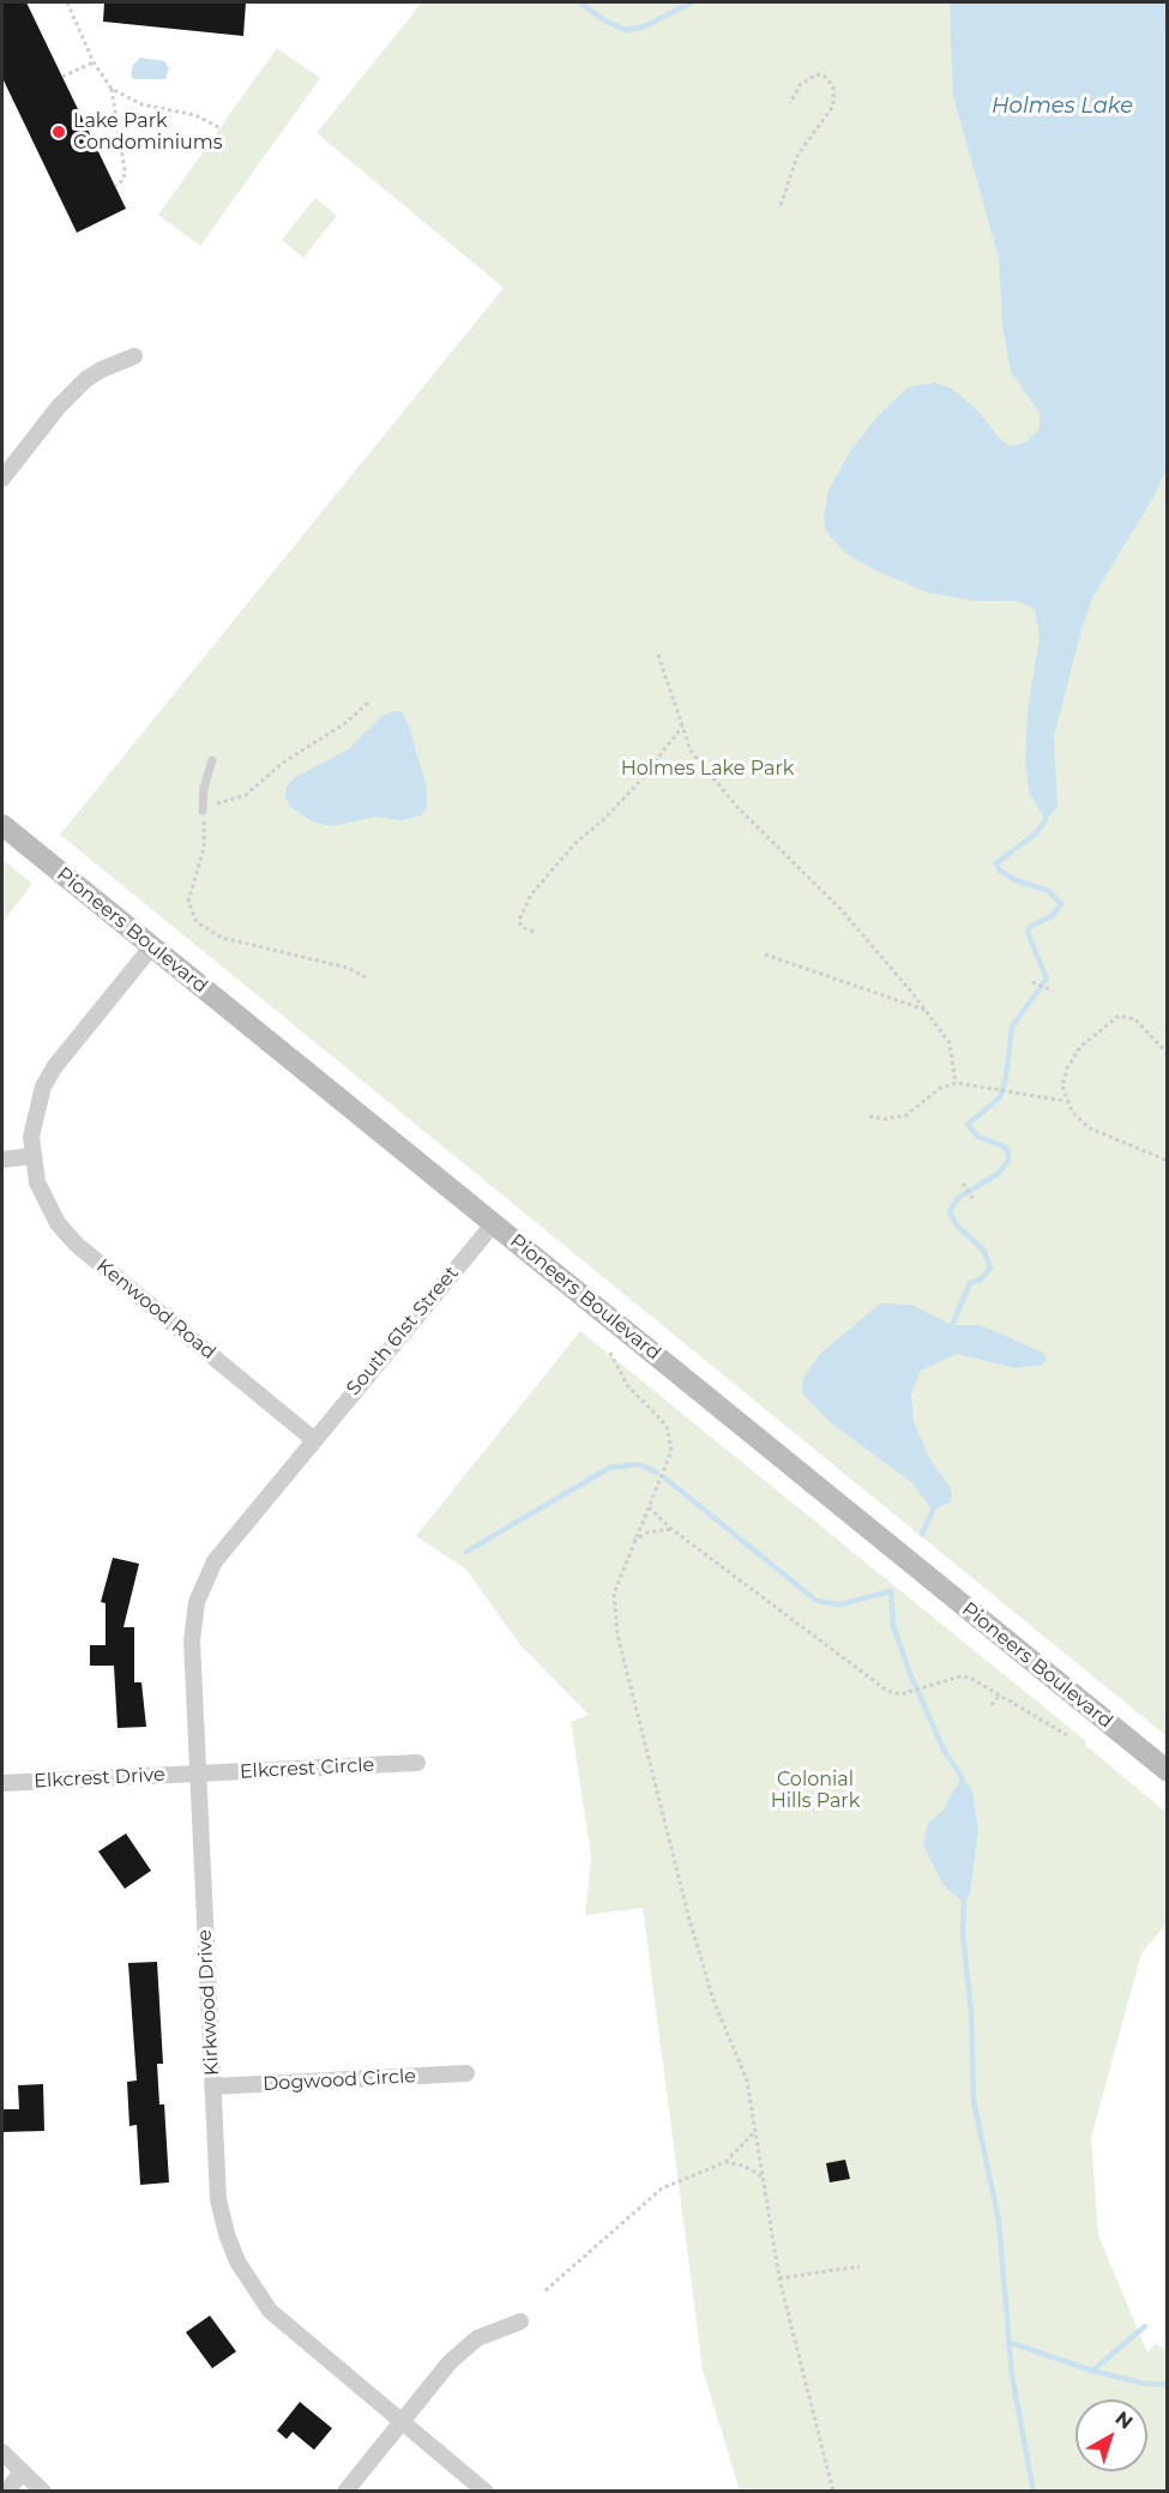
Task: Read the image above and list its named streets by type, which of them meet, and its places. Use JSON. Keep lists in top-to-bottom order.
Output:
{
  "streets": {
    "main road": ["Pioneers Boulevard"],
    "street": [
      "Kenwood Road",
      "South 61st Street",
      "Elkcrest Circle",
      "Elkcrest Drive",
      "Kirkwood Drive",
      "Dogwood Circle"
    ]
  },
  "crossings": [
    ["Pioneers Boulevard", "Kenwood Road"],
    ["Pioneers Boulevard", "South 61st Street"],
    ["Kenwood Road", "South 61st Street"],
    ["Kenwood Road", "Kirkwood Drive"],
    ["South 61st Street", "Kirkwood Drive"],
    ["Elkcrest Circle", "Elkcrest Drive"],
    ["Elkcrest Circle", "Kirkwood Drive"],
    ["Elkcrest Drive", "Kirkwood Drive"],
    ["Kirkwood Drive", "Dogwood Circle"]
  ],
  "water": ["Holmes Lake"],
  "parks": ["Holmes Lake Park", "Colonial Hills Park"],
  "places": ["Lake Park Condominiums"],
  "north": "top right"
}
